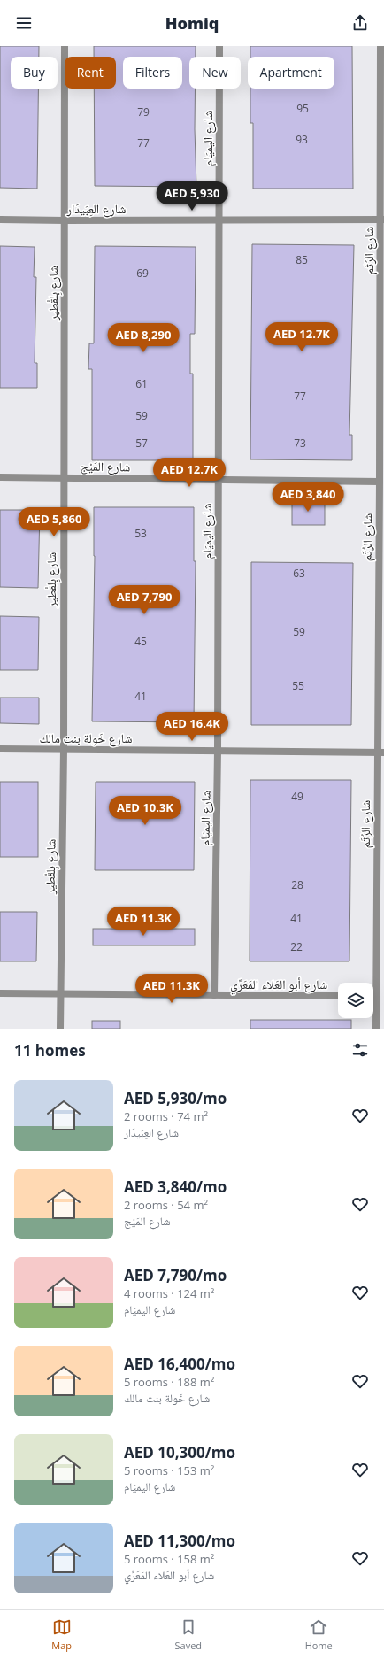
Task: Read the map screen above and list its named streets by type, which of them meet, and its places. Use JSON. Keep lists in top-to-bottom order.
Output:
{
  "streets": {
    "street": [
      "شارع اليميَام",
      "شارع العِبَيدَار",
      "شارع الرُتَم",
      "شارع بِلقْطير",
      "شارع المَيْج",
      "شارع خَولة بنت مالك",
      "شارع أبو العَلاء المَعَرِّي"
    ]
  },
  "crossings": [
    ["شارع اليميَام", "شارع العِبَيدَار"],
    ["شارع اليميَام", "شارع المَيْج"],
    ["شارع اليميَام", "شارع خَولة بنت مالك"],
    ["شارع اليميَام", "شارع أبو العَلاء المَعَرِّي"],
    ["شارع العِبَيدَار", "شارع الرُتَم"],
    ["شارع العِبَيدَار", "شارع بِلقْطير"],
    ["شارع الرُتَم", "شارع المَيْج"],
    ["شارع الرُتَم", "شارع خَولة بنت مالك"],
    ["شارع بِلقْطير", "شارع المَيْج"],
    ["شارع بِلقْطير", "شارع خَولة بنت مالك"],
    ["شارع بِلقْطير", "شارع أبو العَلاء المَعَرِّي"]
  ],
  "house_numbers": [
    "95",
    "79",
    "93",
    "77",
    "85",
    "69",
    "61",
    "77",
    "59",
    "57",
    "73",
    "53",
    "63",
    "59",
    "45",
    "55",
    "41",
    "49",
    "28",
    "41",
    "22"
  ],
  "page": {
    "header": "Homiq",
    "chip": [
      "Buy",
      "Rent",
      "Filters",
      "New",
      "Apartment"
    ],
    "price": [
      "AED 5,930",
      "AED 12.7K",
      "AED 8,290",
      "AED 12.7K",
      "AED 3,840",
      "AED 5,860",
      "AED 7,790",
      "AED 16.4K",
      "AED 10.3K",
      "AED 11.3K",
      "AED 11.3K"
    ],
    "heading": "11 homes",
    "list": [
      {
        "name": "AED 5,930/mo",
        "note": "2 rooms · 74 m² · شارع العِبَيدَار"
      },
      {
        "name": "AED 3,840/mo",
        "note": "2 rooms · 54 m² · شارع المَيْج"
      },
      {
        "name": "AED 7,790/mo",
        "note": "4 rooms · 124 m² · شارع اليميَام"
      },
      {
        "name": "AED 16,400/mo",
        "note": "5 rooms · 188 m² · شارع خَولة بنت مالك"
      },
      {
        "name": "AED 10,300/mo",
        "note": "5 rooms · 153 m² · شارع اليميَام"
      },
      {
        "name": "AED 11,300/mo",
        "note": "5 rooms · 158 m² · شارع أبو العَلاء المَعَرِّي"
      }
    ],
    "tabs": ["Map", "Saved", "Home"]
  }
}
